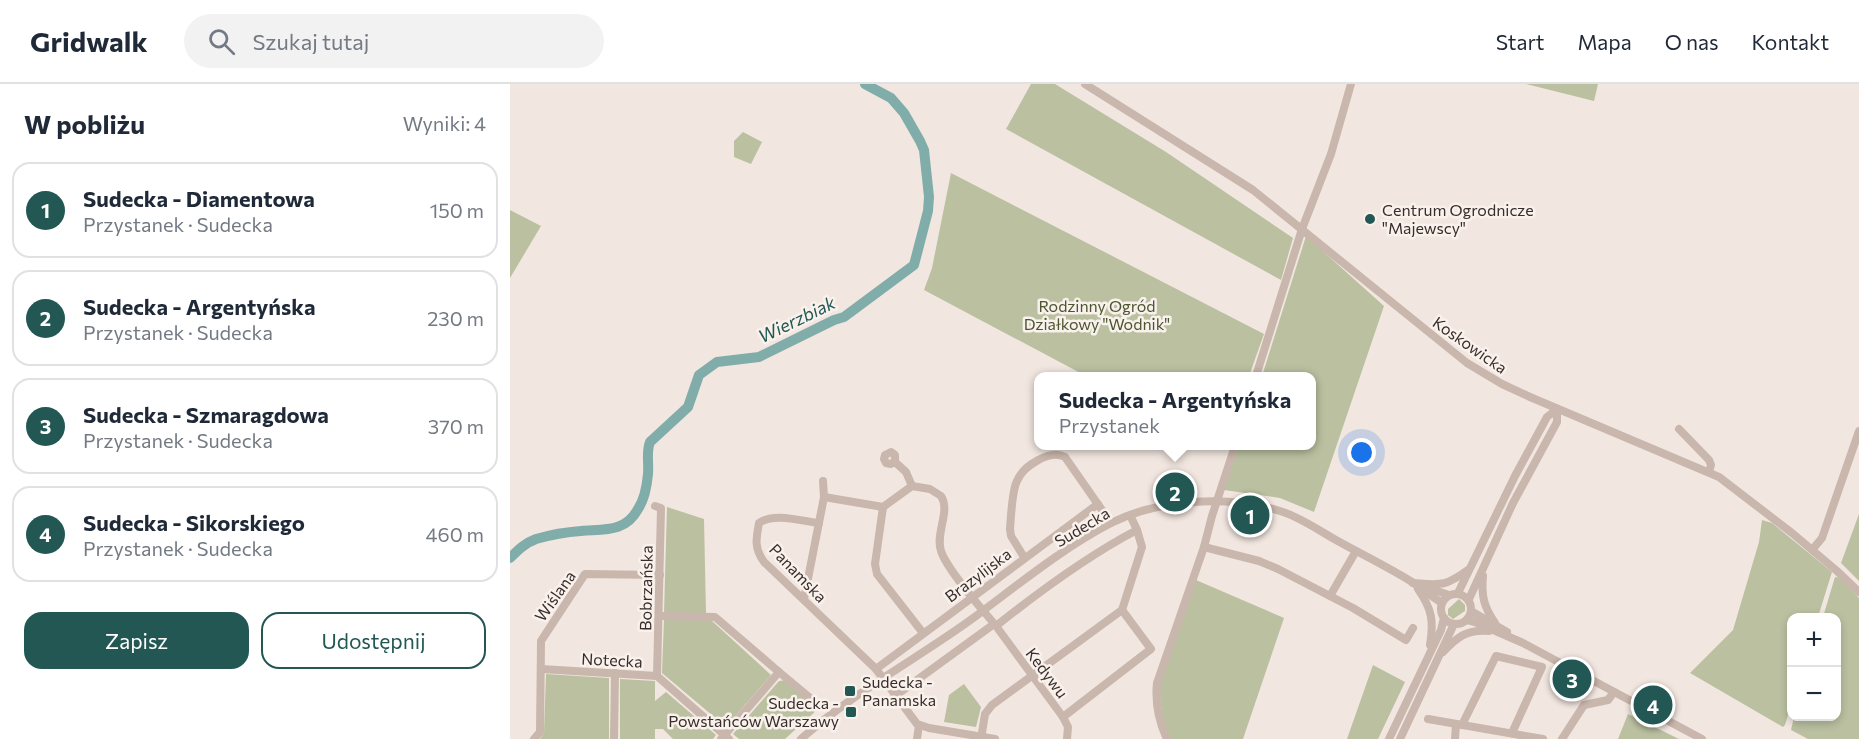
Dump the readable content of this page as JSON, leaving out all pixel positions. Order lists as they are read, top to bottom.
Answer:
{
  "streets": {
    "street": [
      "Koskowicka",
      "Sudecka",
      "Panamska",
      "Brazylijska",
      "Bobrzańska",
      "Wiślana",
      "Notecka",
      "Kedywu"
    ]
  },
  "crossings": [
    ["Sudecka", "Panamska"],
    ["Sudecka", "Kedywu"],
    ["Panamska", "Brazylijska"],
    ["Brazylijska", "Kedywu"],
    ["Bobrzańska", "Wiślana"],
    ["Bobrzańska", "Notecka"],
    ["Wiślana", "Notecka"]
  ],
  "water": ["Wierzbiak"],
  "parks": ["Rodzinny Ogród Działkowy \"Wodnik\""],
  "places": {
    "other": ["Centrum Ogrodnicze \"Majewscy\""],
    "transit": ["Sudecka - Panamska", "Sudecka - Powstańców Warszawy"]
  },
  "page": {
    "header": "Gridwalk",
    "search": "Szukaj tutaj",
    "nav": [
      "Start",
      "Mapa",
      "O nas",
      "Kontakt"
    ],
    "heading": ["W pobliżu", "Wyniki: 4"],
    "list": [
      {
        "mark": "1",
        "name": "Sudecka - Diamentowa",
        "note": "Przystanek · Sudecka",
        "value": "150 m"
      },
      {
        "mark": "2",
        "name": "Sudecka - Argentyńska",
        "note": "Przystanek · Sudecka",
        "value": "230 m"
      },
      {
        "mark": "3",
        "name": "Sudecka - Szmaragdowa",
        "note": "Przystanek · Sudecka",
        "value": "370 m"
      },
      {
        "mark": "4",
        "name": "Sudecka - Sikorskiego",
        "note": "Przystanek · Sudecka",
        "value": "460 m"
      }
    ],
    "popup": ["Sudecka - Argentyńska", "Przystanek"],
    "pins": [
      "2",
      "1",
      "3",
      "4"
    ],
    "buttons": ["Zapisz", "Udostępnij"],
    "map_buttons": ["+", "−"]
  }
}
